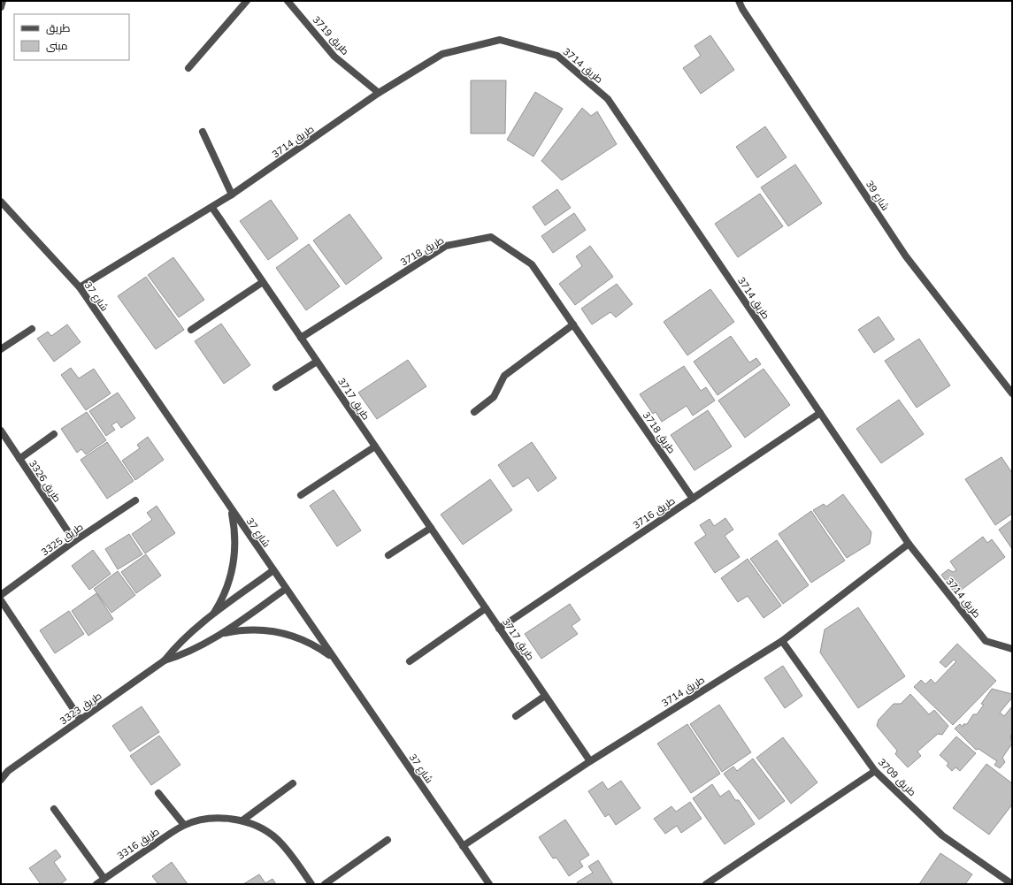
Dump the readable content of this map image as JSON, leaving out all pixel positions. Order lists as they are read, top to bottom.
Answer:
{
  "streets": {
    "street": [
      "طريق 3719",
      "طريق 3714",
      "شارع 39",
      "طريق 3718",
      "شارع 37",
      "طريق 3717",
      "طريق 3326",
      "طريق 3716",
      "طريق 3325",
      "طريق 3323",
      "طريق 3709",
      "طريق 3316"
    ]
  },
  "crossings": [
    ["طريق 3719", "طريق 3714"],
    ["طريق 3714", "شارع 37"],
    ["طريق 3714", "طريق 3717"],
    ["طريق 3714", "طريق 3716"],
    ["طريق 3714", "طريق 3709"],
    ["طريق 3718", "طريق 3717"],
    ["طريق 3718", "طريق 3716"],
    ["شارع 37", "طريق 3323"],
    ["طريق 3717", "طريق 3716"],
    ["طريق 3326", "طريق 3325"]
  ],
  "legend": ["طريق", "مبنى"]
}
